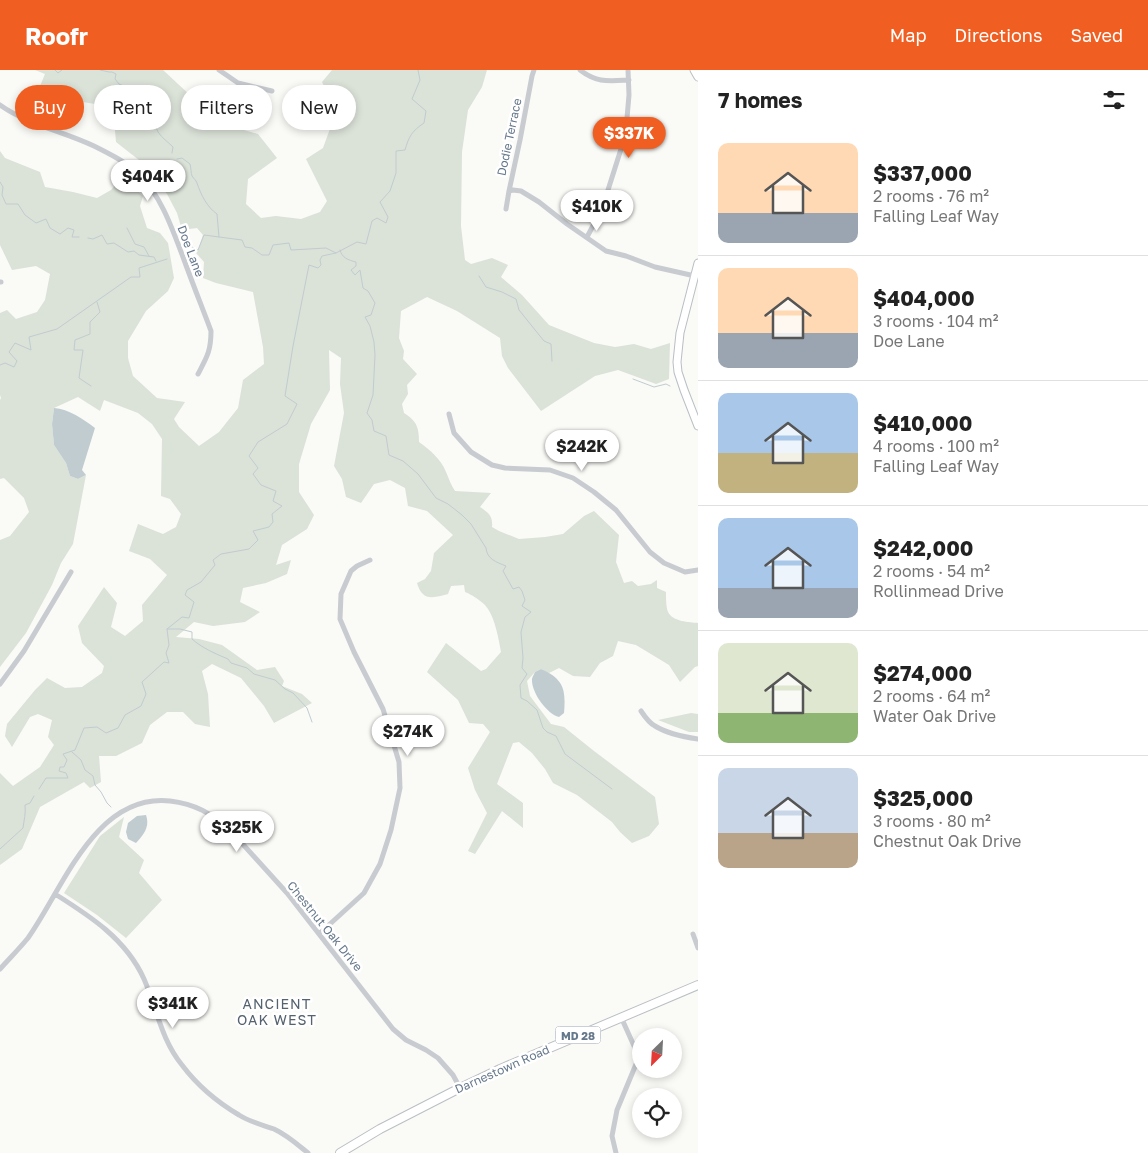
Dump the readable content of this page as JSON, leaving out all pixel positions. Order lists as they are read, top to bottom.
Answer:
{
  "streets": {
    "main road": ["MD 28", "Darnestown Road"],
    "street": ["Dodie Terrace", "Doe Lane", "Chestnut Oak Drive"]
  },
  "crossings": [
    ["Chestnut Oak Drive", "Darnestown Road"]
  ],
  "districts": ["ANCIENT OAK WEST"],
  "north": "bottom left",
  "page": {
    "header": "Roofr",
    "nav": ["Map", "Directions", "Saved"],
    "heading": "7 homes",
    "chip": [
      "Buy",
      "Rent",
      "Filters",
      "New"
    ],
    "price": [
      "$337K",
      "$404K",
      "$410K",
      "$242K",
      "$274K",
      "$325K",
      "$341K"
    ],
    "list": [
      {
        "name": "$337,000",
        "note": "2 rooms · 76 m² · Falling Leaf Way"
      },
      {
        "name": "$404,000",
        "note": "3 rooms · 104 m² · Doe Lane"
      },
      {
        "name": "$410,000",
        "note": "4 rooms · 100 m² · Falling Leaf Way"
      },
      {
        "name": "$242,000",
        "note": "2 rooms · 54 m² · Rollinmead Drive"
      },
      {
        "name": "$274,000",
        "note": "2 rooms · 64 m² · Water Oak Drive"
      },
      {
        "name": "$325,000",
        "note": "3 rooms · 80 m² · Chestnut Oak Drive"
      }
    ]
  }
}
